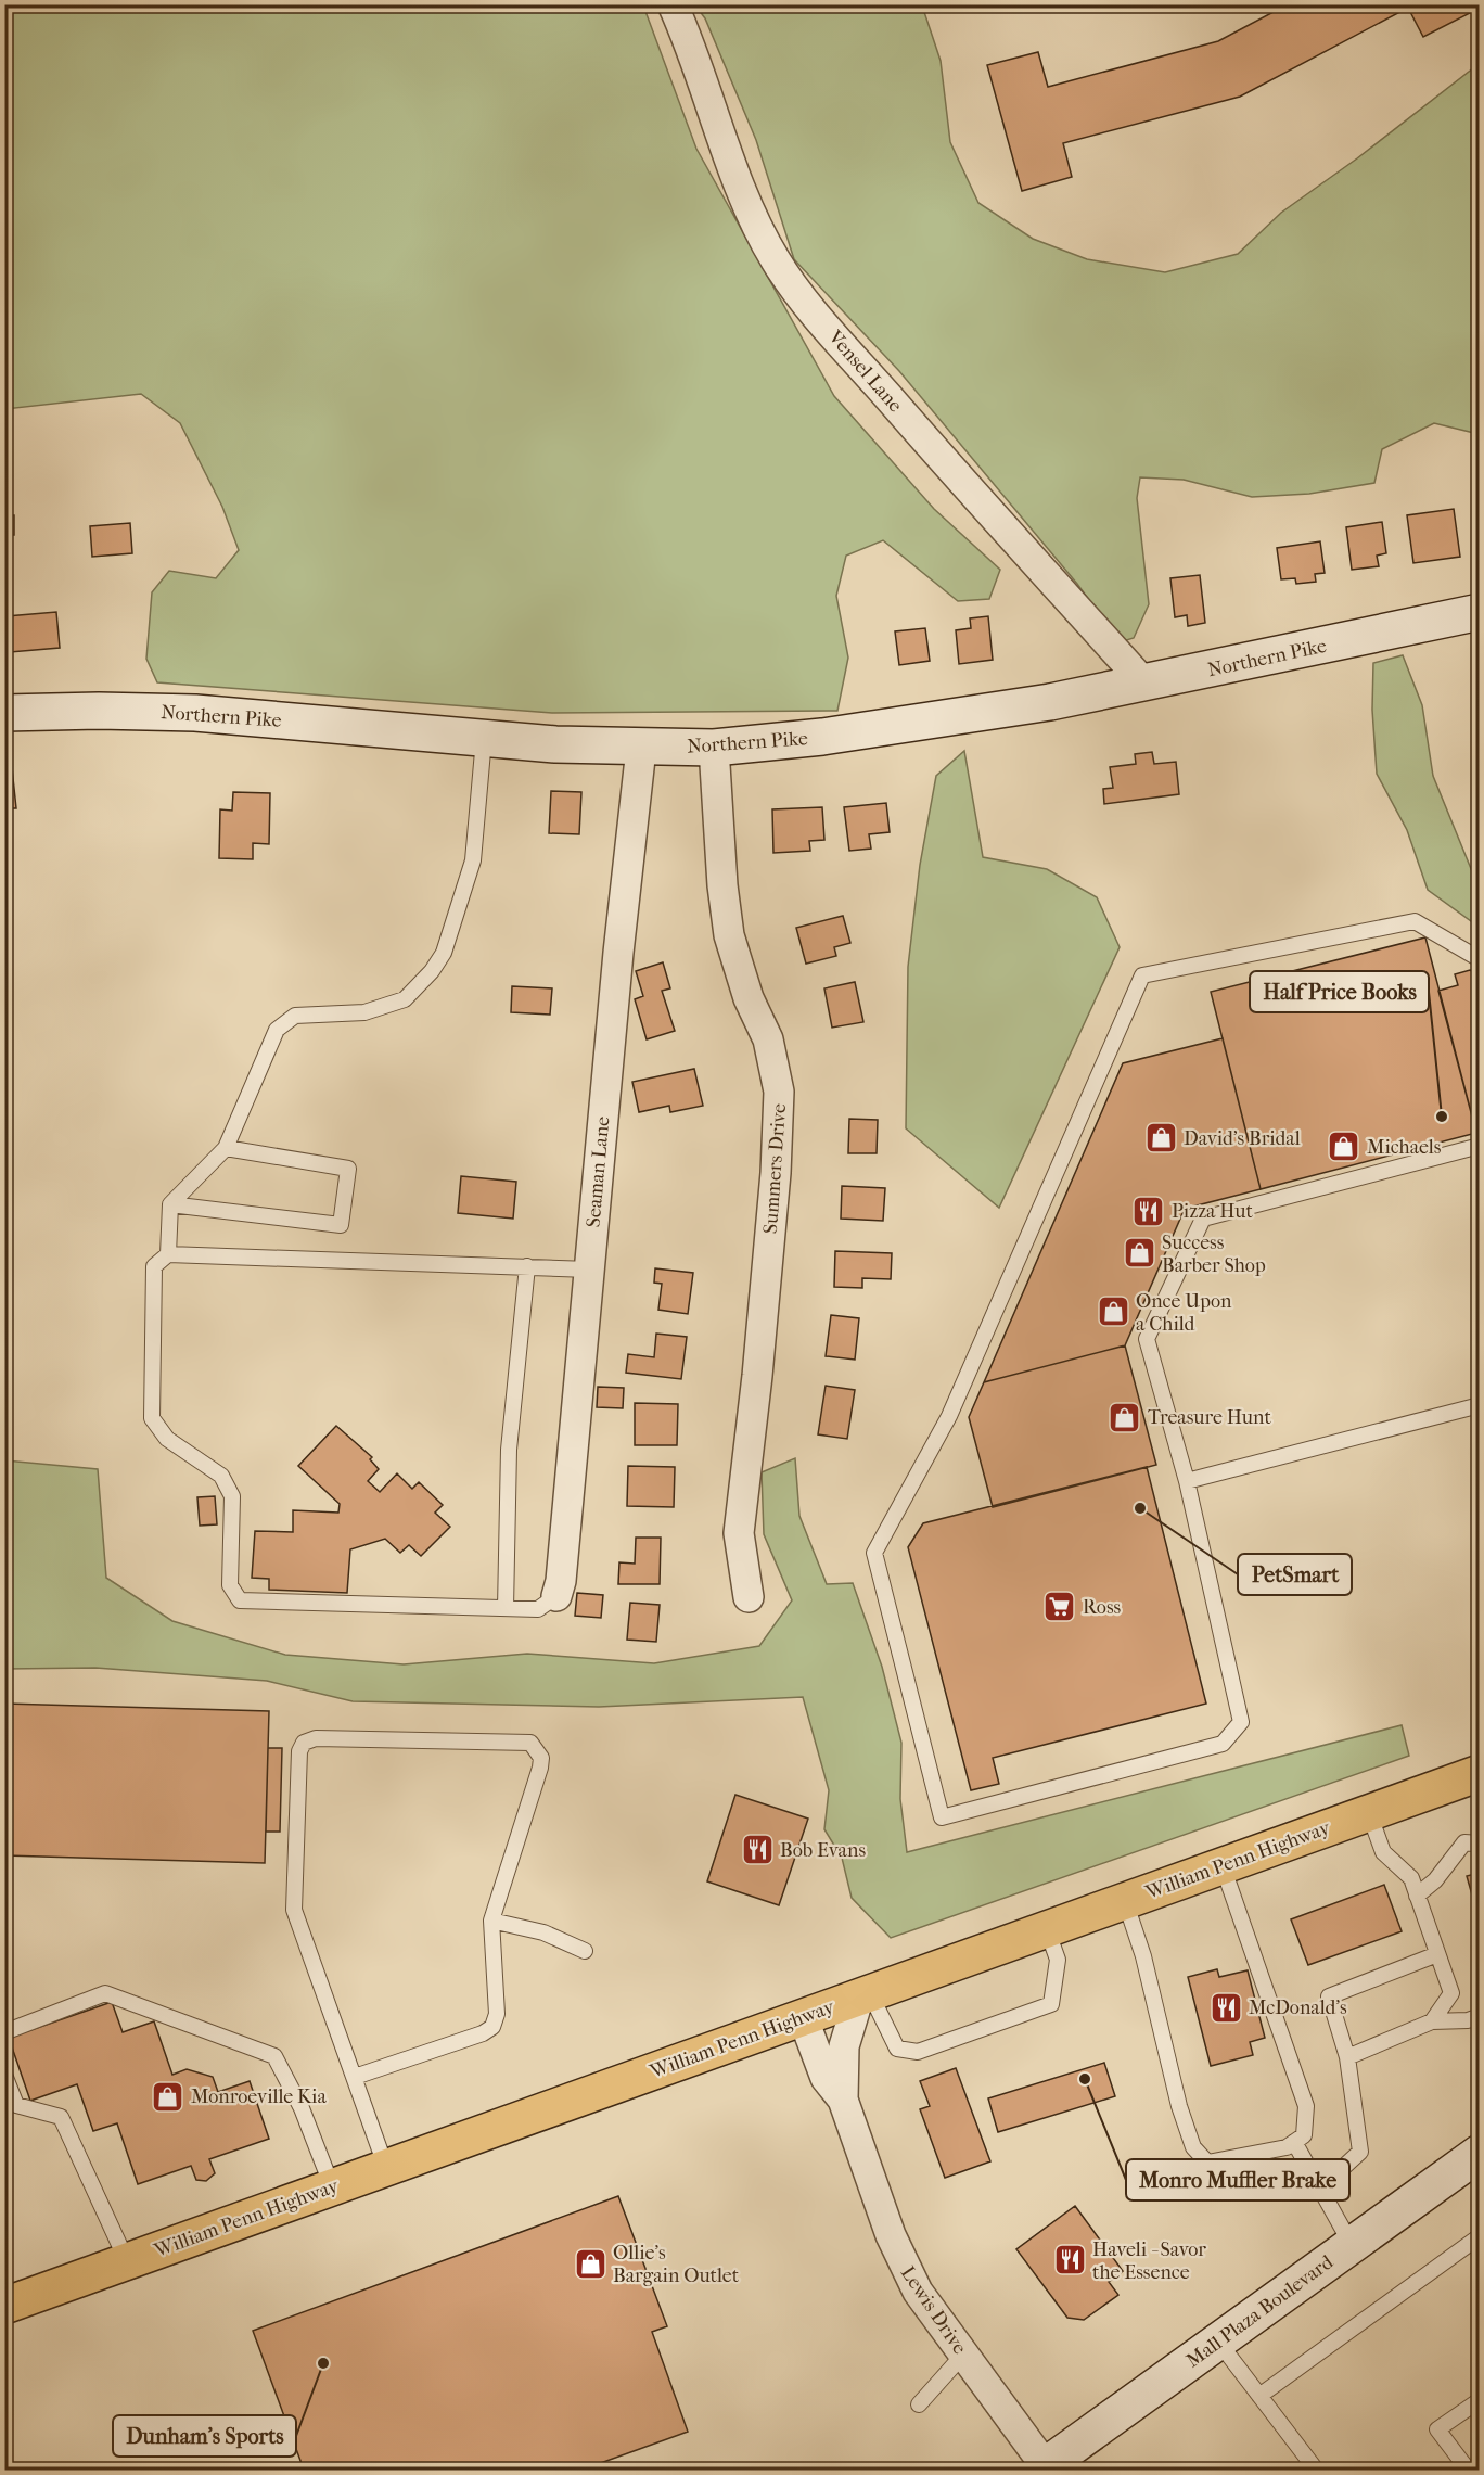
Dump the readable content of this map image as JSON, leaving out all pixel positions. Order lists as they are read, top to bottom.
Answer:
{
  "streets": {
    "highway": ["William Penn Highway"],
    "street": [
      "Vensel Lane",
      "Northern Pike",
      "Summers Drive",
      "Seaman Lane",
      "Lewis Drive",
      "Mall Plaza Boulevard"
    ]
  },
  "crossings": [
    ["Vensel Lane", "Northern Pike"],
    ["Northern Pike", "Summers Drive"],
    ["Northern Pike", "Seaman Lane"],
    ["William Penn Highway", "Lewis Drive"],
    ["Lewis Drive", "Mall Plaza Boulevard"]
  ],
  "places": {
    "other": [
      "Half Price Books",
      "PetSmart",
      "Monro Muffler Brake",
      "Dunham's Sports"
    ],
    "shop": [
      "David's Bridal",
      "Michaels",
      "Success Barber Shop",
      "Once Upon a Child",
      "Treasure Hunt",
      "Monroeville Kia",
      "Ollie's Bargain Outlet"
    ],
    "restaurant": [
      "Pizza Hut",
      "Bob Evans",
      "McDonald's",
      "Haveli - Savor the Essence"
    ],
    "supermarket": ["Ross"]
  }
}
